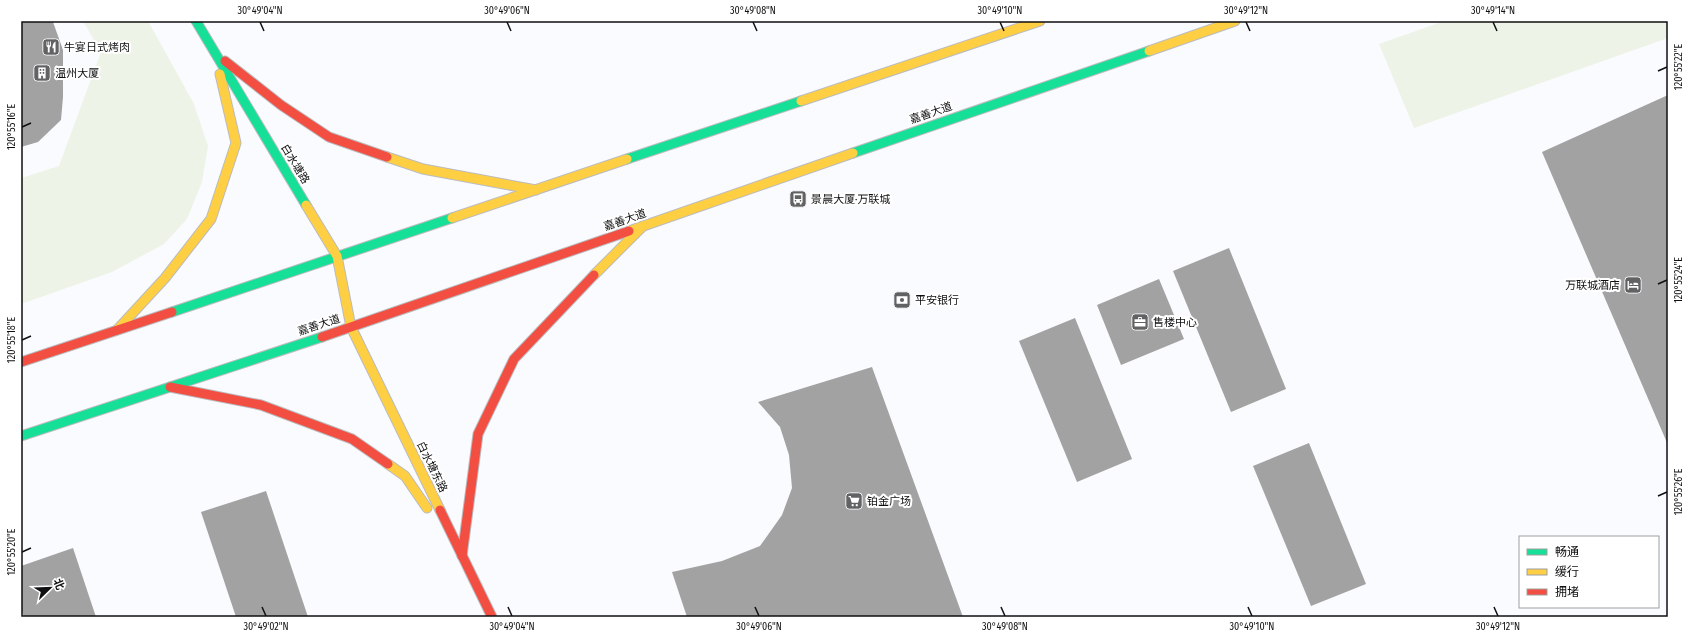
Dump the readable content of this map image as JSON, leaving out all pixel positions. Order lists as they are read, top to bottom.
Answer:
{
  "streets": {
    "main road": ["嘉善大道", "白水塘路", "白水塘东路"]
  },
  "crossings": [
    ["嘉善大道", "白水塘路"],
    ["嘉善大道", "白水塘东路"],
    ["白水塘路", "白水塘东路"]
  ],
  "places": {
    "restaurant": ["牛宴日式烤肉"],
    "building": ["温州大厦"],
    "bus stop": ["景晨大厦·万联城"],
    "hotel": ["万联城酒店"],
    "bank": ["平安银行"],
    "office": ["售楼中心"],
    "supermarket": ["铂金广场"]
  },
  "legend": ["畅通", "缓行", "拥堵"],
  "north": "top right",
  "coordinates": [
    "30°49'04\"N",
    "30°49'06\"N",
    "30°49'08\"N",
    "30°49'10\"N",
    "30°49'12\"N",
    "30°49'14\"N",
    "120°55'22\"E",
    "120°55'16\"E",
    "120°55'24\"E",
    "120°55'18\"E",
    "120°55'26\"E",
    "120°55'20\"E",
    "30°49'02\"N"
  ]
}
